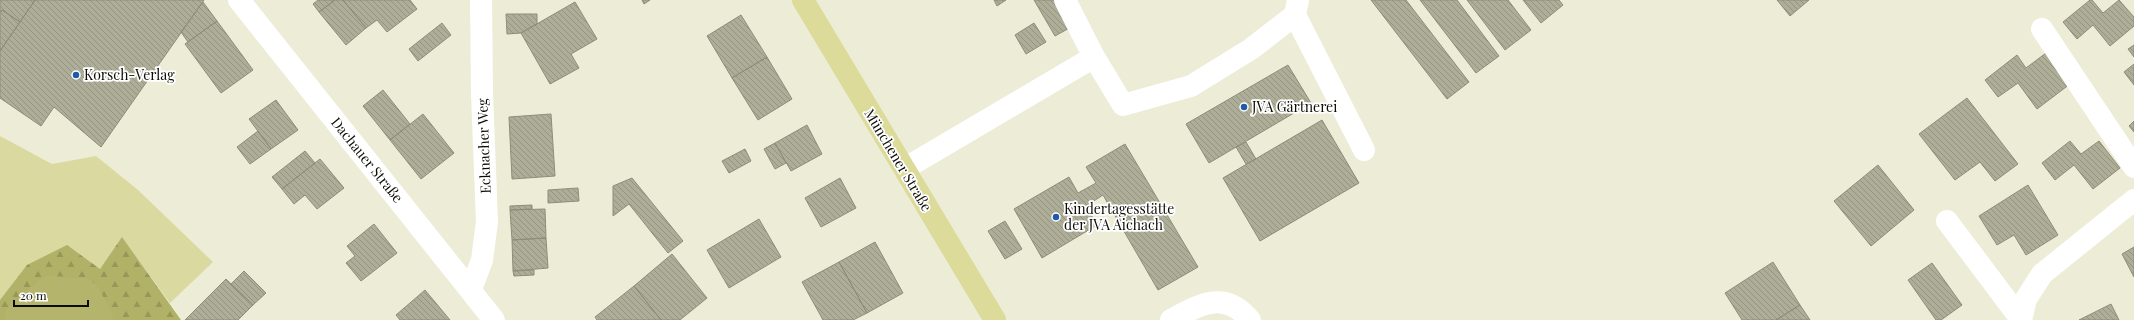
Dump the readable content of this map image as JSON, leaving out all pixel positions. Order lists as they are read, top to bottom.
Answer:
{
  "streets": {
    "main road": ["Münchener Straße"],
    "street": ["Ecknacher Weg", "Dachauer Straße"]
  },
  "crossings": [
    ["Ecknacher Weg", "Dachauer Straße"]
  ],
  "places": ["Korsch-Verlag", "JVA Gärtnerei", "Kindertagesstätte der JVA Aichach"],
  "scale_bar": "20 m"
}
